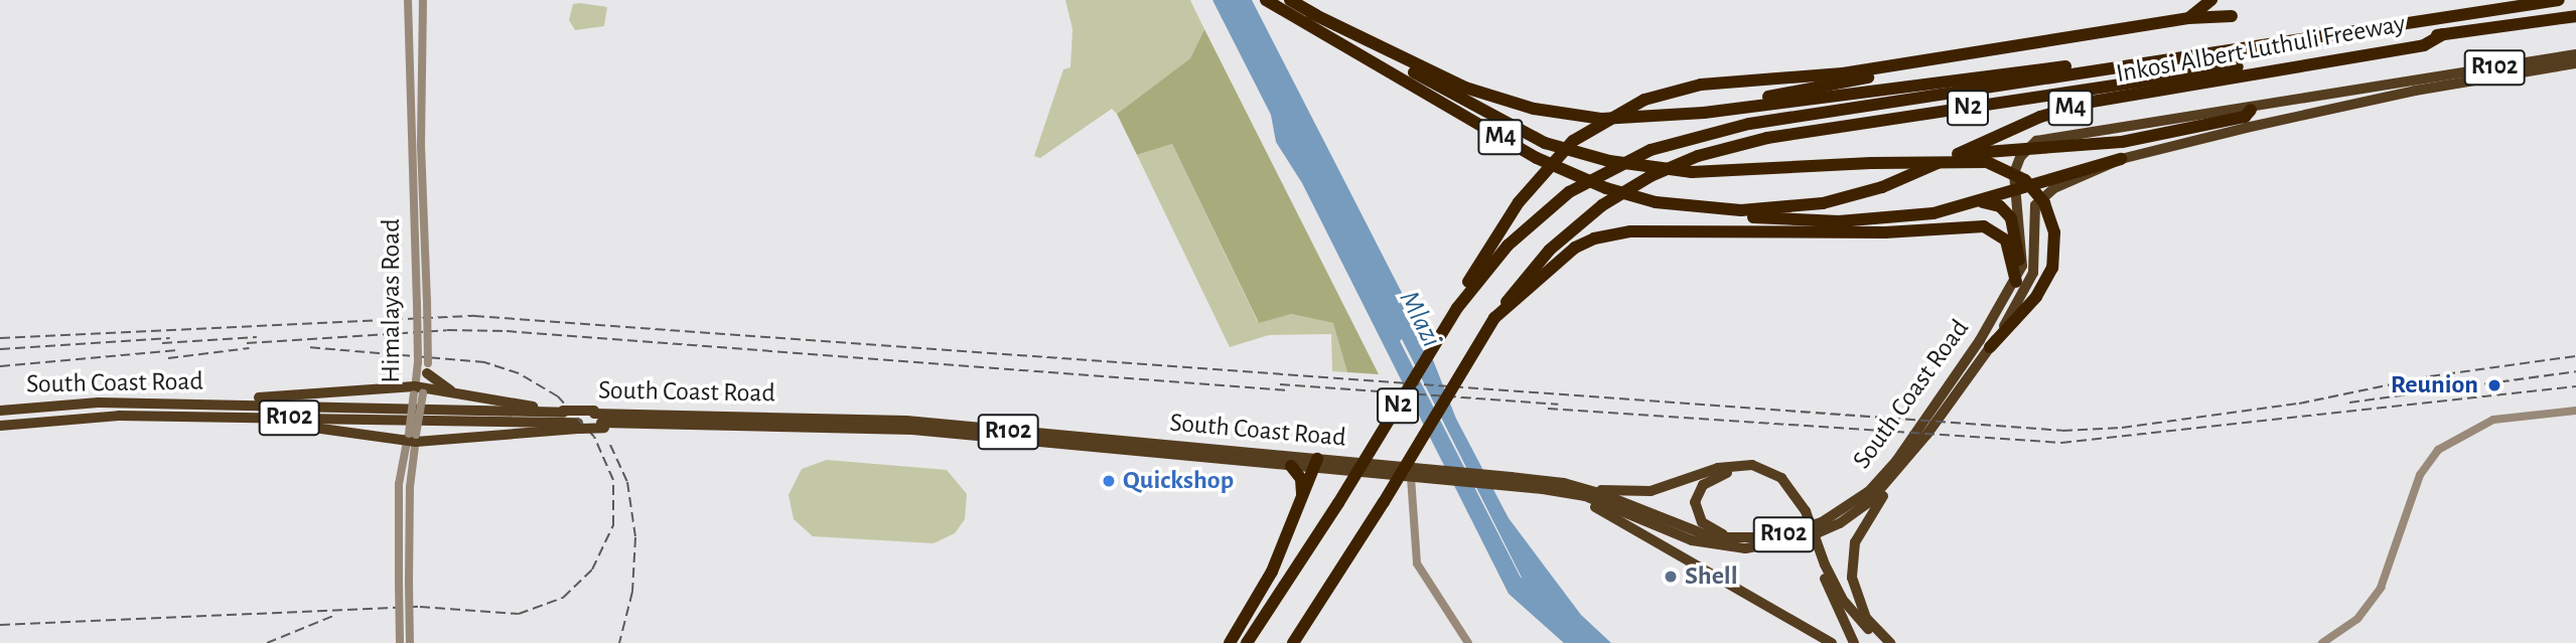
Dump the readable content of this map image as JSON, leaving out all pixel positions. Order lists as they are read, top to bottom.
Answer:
{
  "streets": {
    "highway": ["Inkosi Albert Luthuli Freeway", "N2", "M4"],
    "main road": ["R102", "South Coast Road"],
    "street": ["Himalayas Road"]
  },
  "crossings": [
    ["Inkosi Albert Luthuli Freeway", "N2"],
    ["R102", "South Coast Road"]
  ],
  "water": ["Mlazi"],
  "places": ["Reunion", "Quickshop", "Shell"]
}
